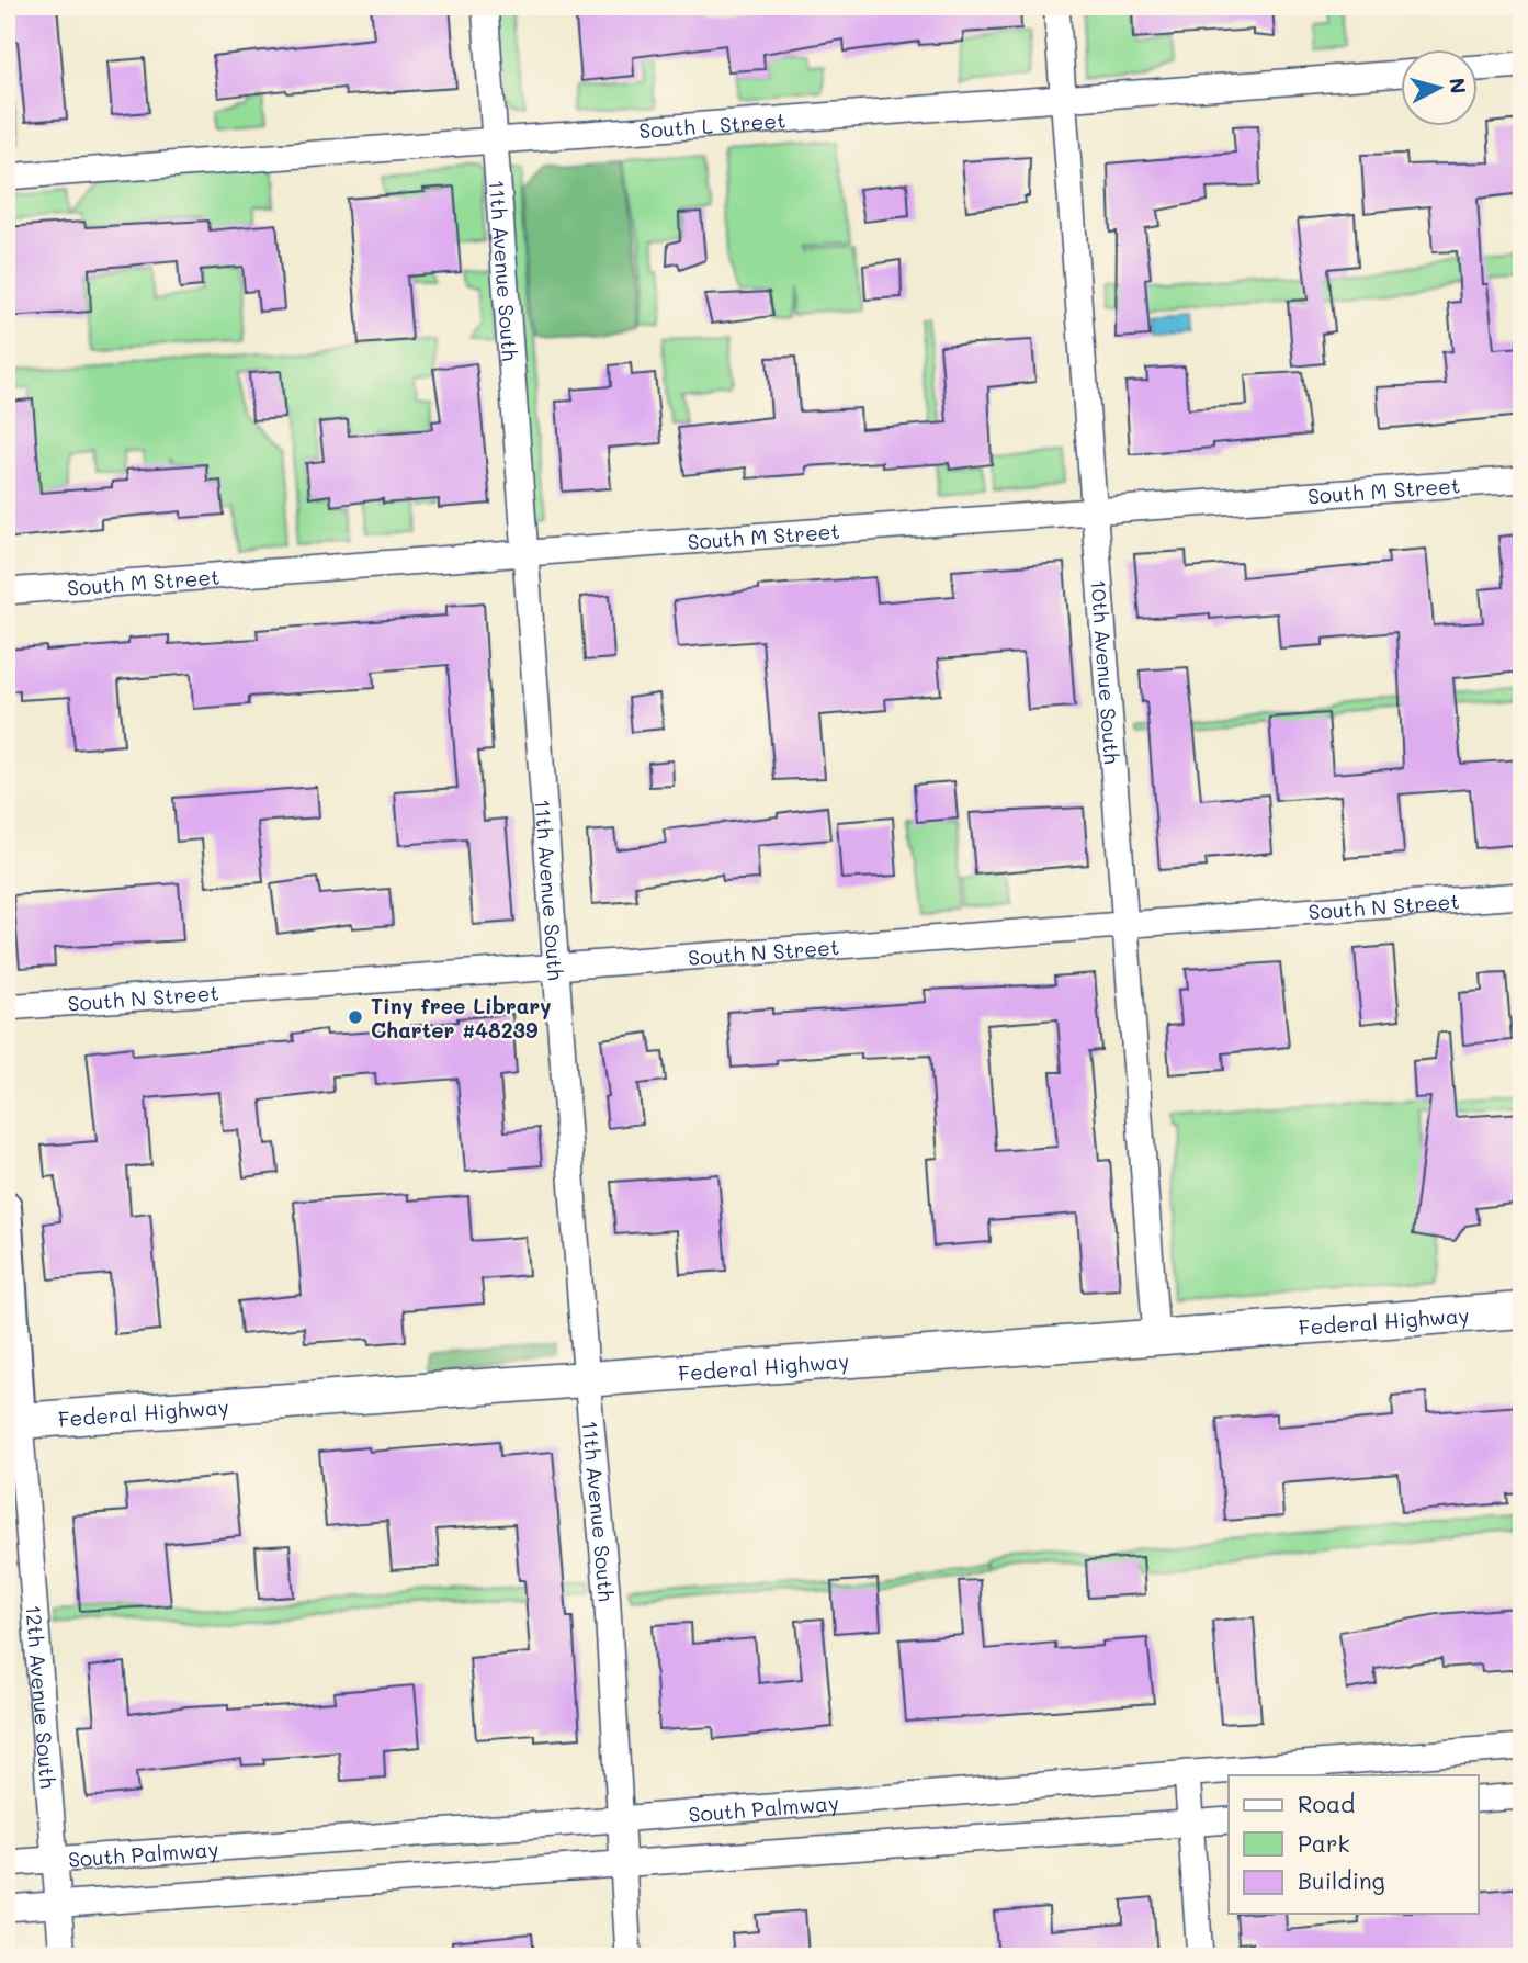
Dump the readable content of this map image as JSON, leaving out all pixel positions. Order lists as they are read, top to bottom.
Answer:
{
  "streets": {
    "main road": ["Federal Highway"],
    "street": [
      "South L Street",
      "11th Avenue South",
      "South M Street",
      "10th Avenue South",
      "South N Street",
      "12th Avenue South",
      "South Palmway"
    ]
  },
  "crossings": [
    ["South L Street", "11th Avenue South"],
    ["South L Street", "10th Avenue South"],
    ["11th Avenue South", "South M Street"],
    ["11th Avenue South", "South N Street"],
    ["11th Avenue South", "Federal Highway"],
    ["11th Avenue South", "South Palmway"],
    ["South M Street", "10th Avenue South"],
    ["10th Avenue South", "South N Street"],
    ["10th Avenue South", "Federal Highway"],
    ["Federal Highway", "12th Avenue South"],
    ["12th Avenue South", "South Palmway"]
  ],
  "places": ["Tiny free Library Charter #48239"],
  "legend": ["Road", "Park", "Building"],
  "north": "right"
}
